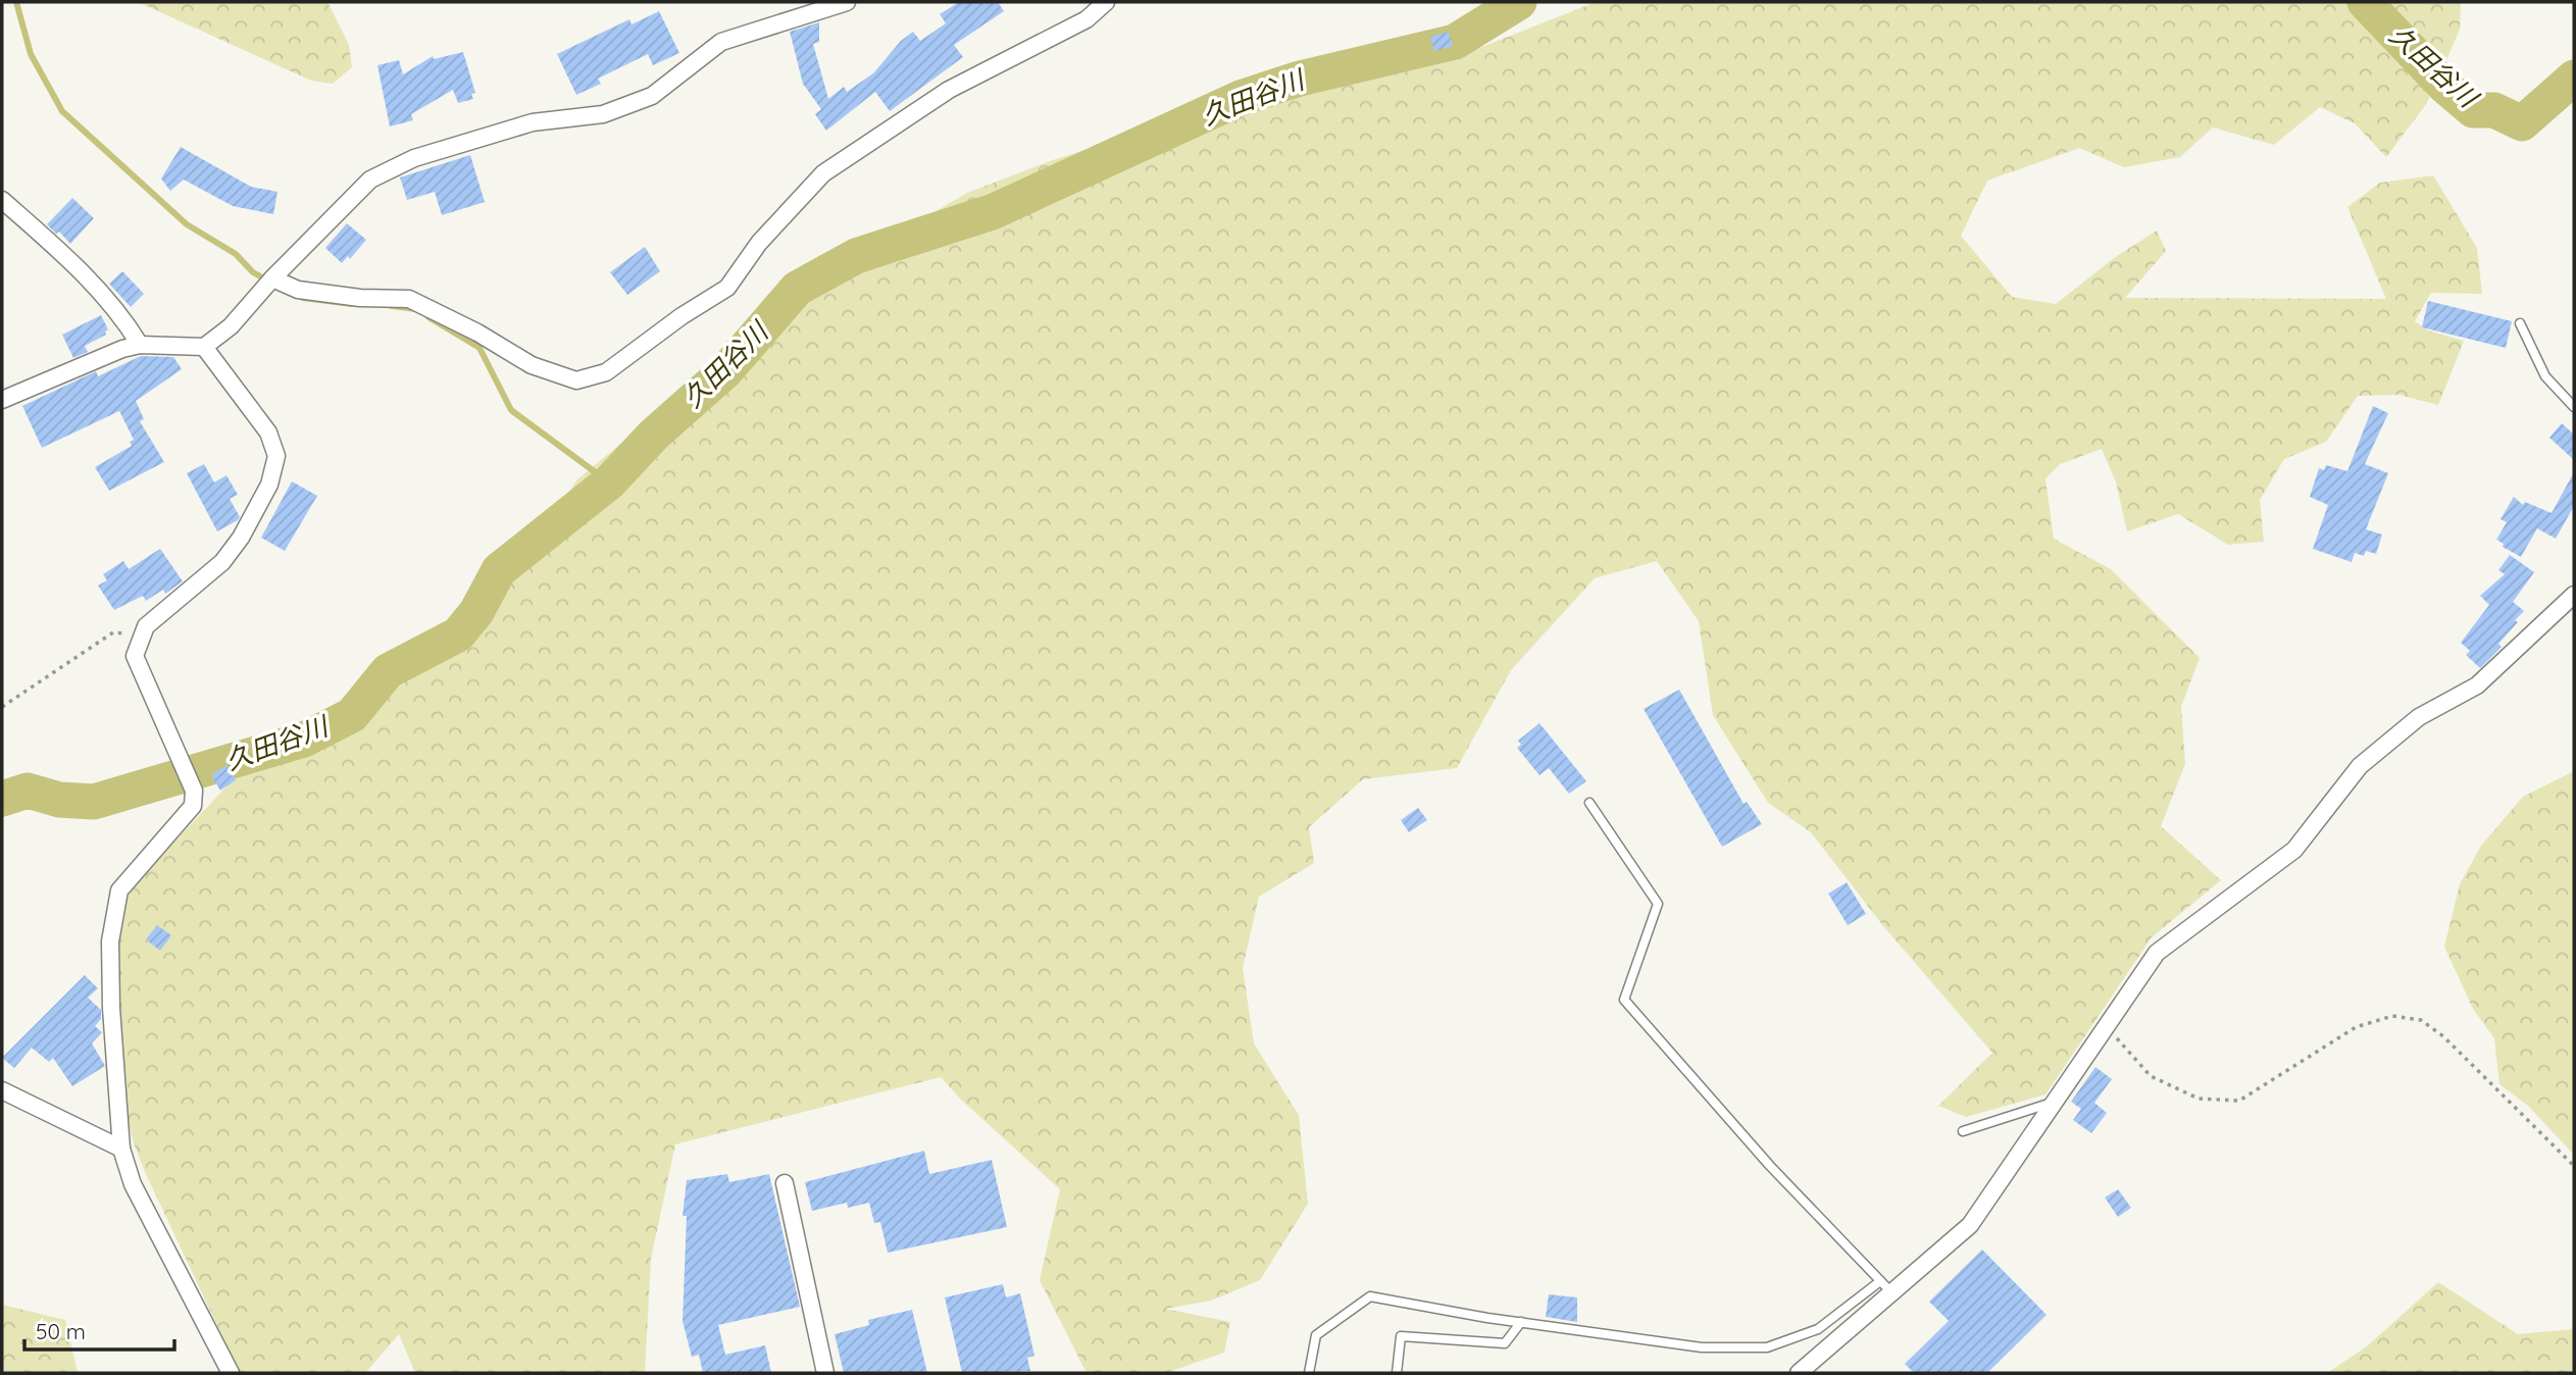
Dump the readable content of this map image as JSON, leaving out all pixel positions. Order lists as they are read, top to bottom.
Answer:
{
  "water": ["久田谷川"],
  "scale_bar": "50 m"
}
